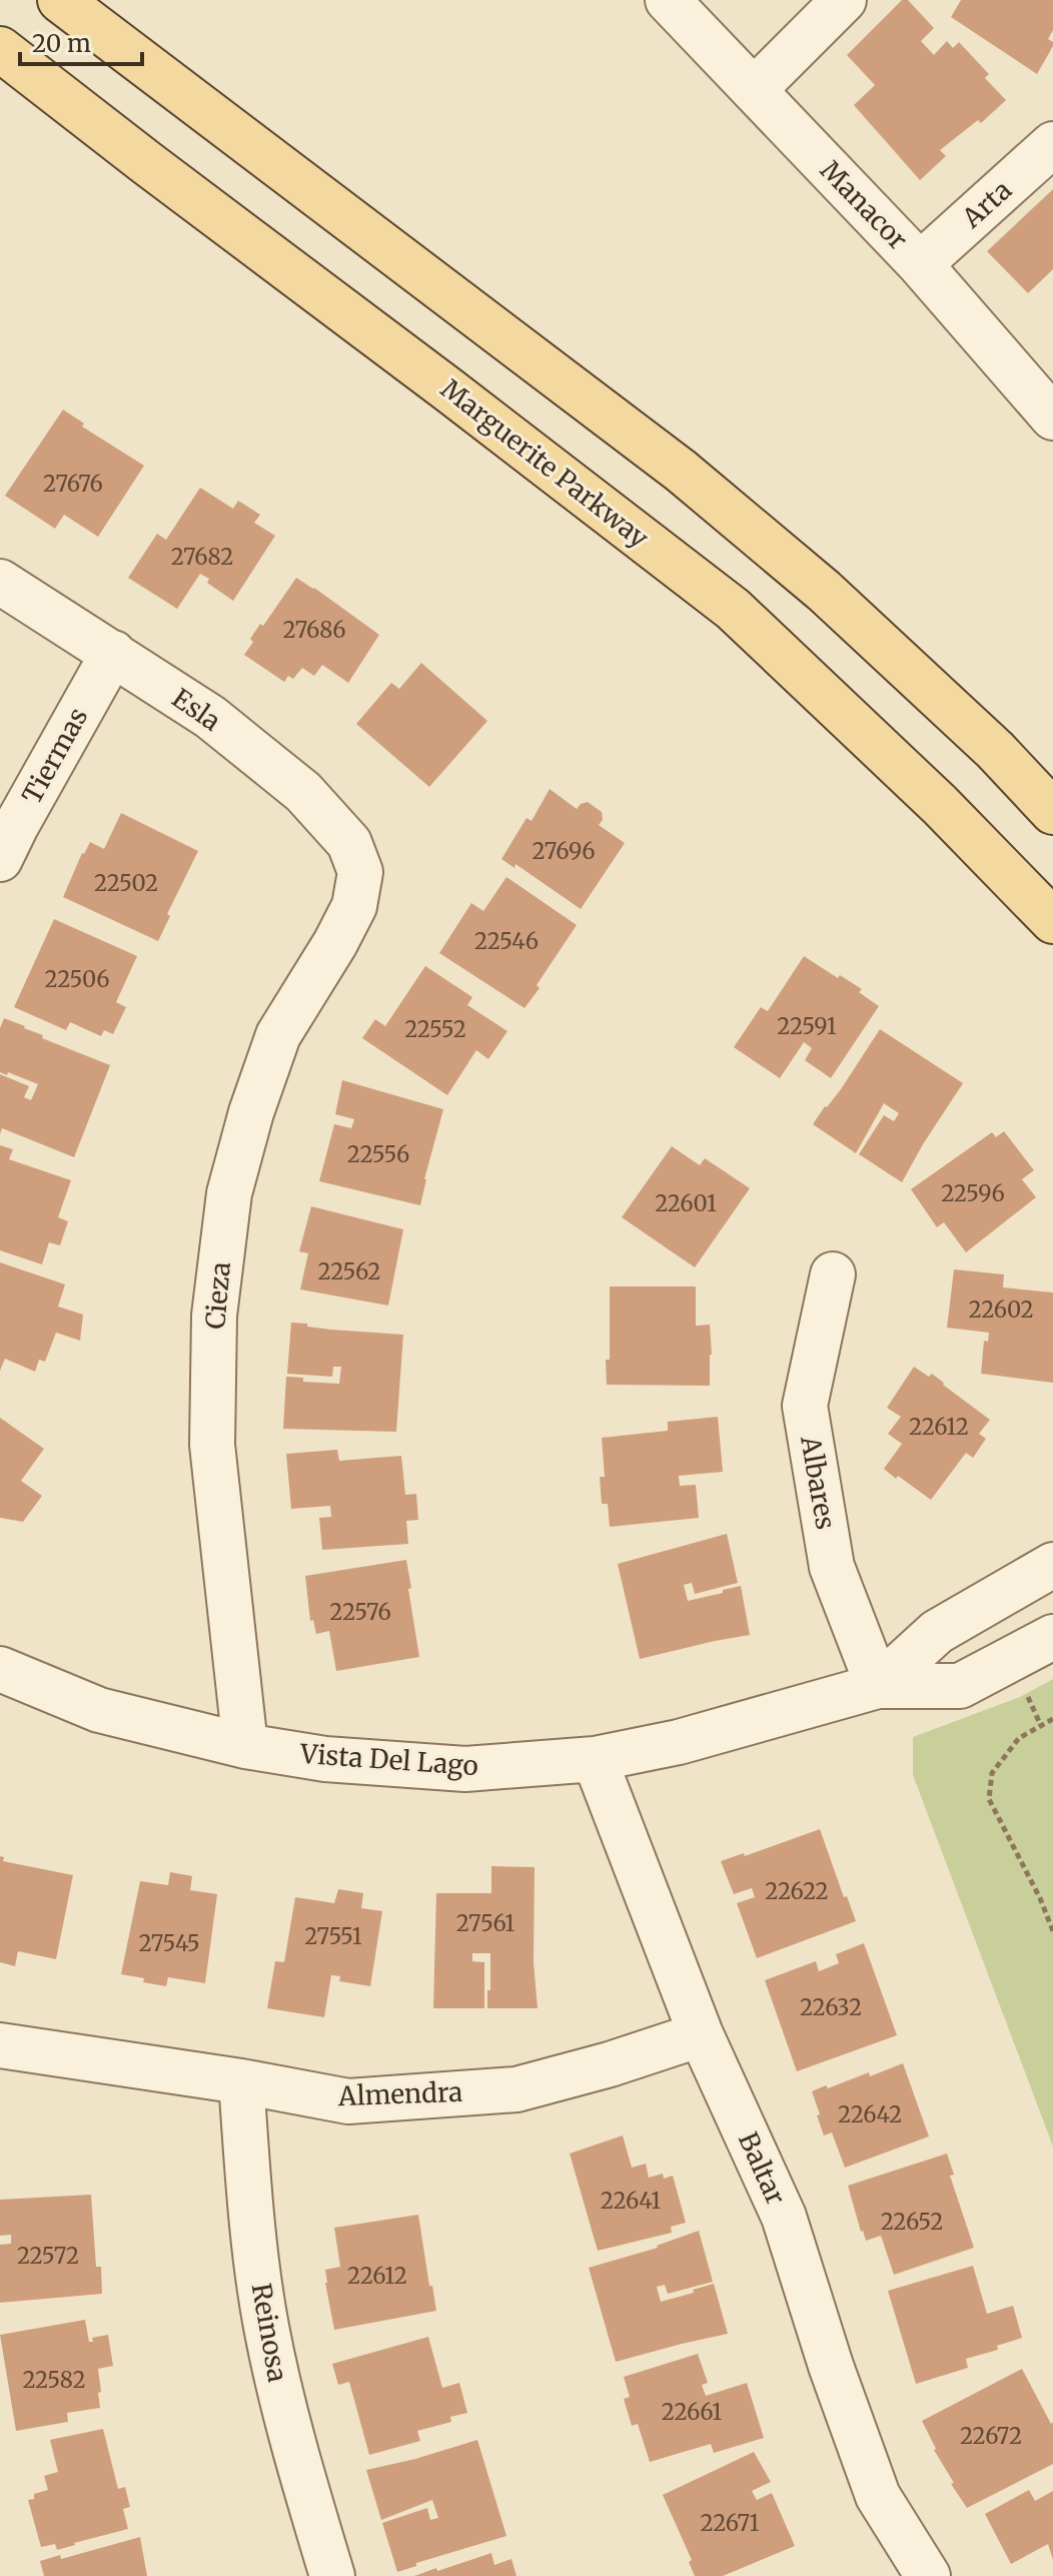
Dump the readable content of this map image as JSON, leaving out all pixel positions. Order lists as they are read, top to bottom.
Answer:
{
  "streets": {
    "main road": ["Marguerite Parkway"],
    "street": [
      "Arta",
      "Manacor",
      "Esla",
      "Tiermas",
      "Cieza",
      "Albares",
      "Vista Del Lago",
      "Almendra",
      "Baltar",
      "Reinosa"
    ]
  },
  "crossings": [
    ["Arta", "Manacor"],
    ["Esla", "Tiermas"],
    ["Esla", "Cieza"],
    ["Cieza", "Vista Del Lago"],
    ["Albares", "Vista Del Lago"],
    ["Vista Del Lago", "Baltar"],
    ["Almendra", "Baltar"],
    ["Almendra", "Reinosa"]
  ],
  "house_numbers": [
    "27676",
    "27682",
    "27686",
    "27696",
    "22502",
    "22546",
    "22506",
    "22591",
    "22552",
    "22556",
    "22596",
    "22601",
    "22562",
    "22602",
    "22612",
    "22576",
    "22622",
    "27561",
    "27551",
    "27545",
    "22632",
    "22642",
    "22641",
    "22652",
    "22572",
    "22612",
    "22582",
    "22661",
    "22672",
    "22671"
  ],
  "scale_bar": "20 m"
}
